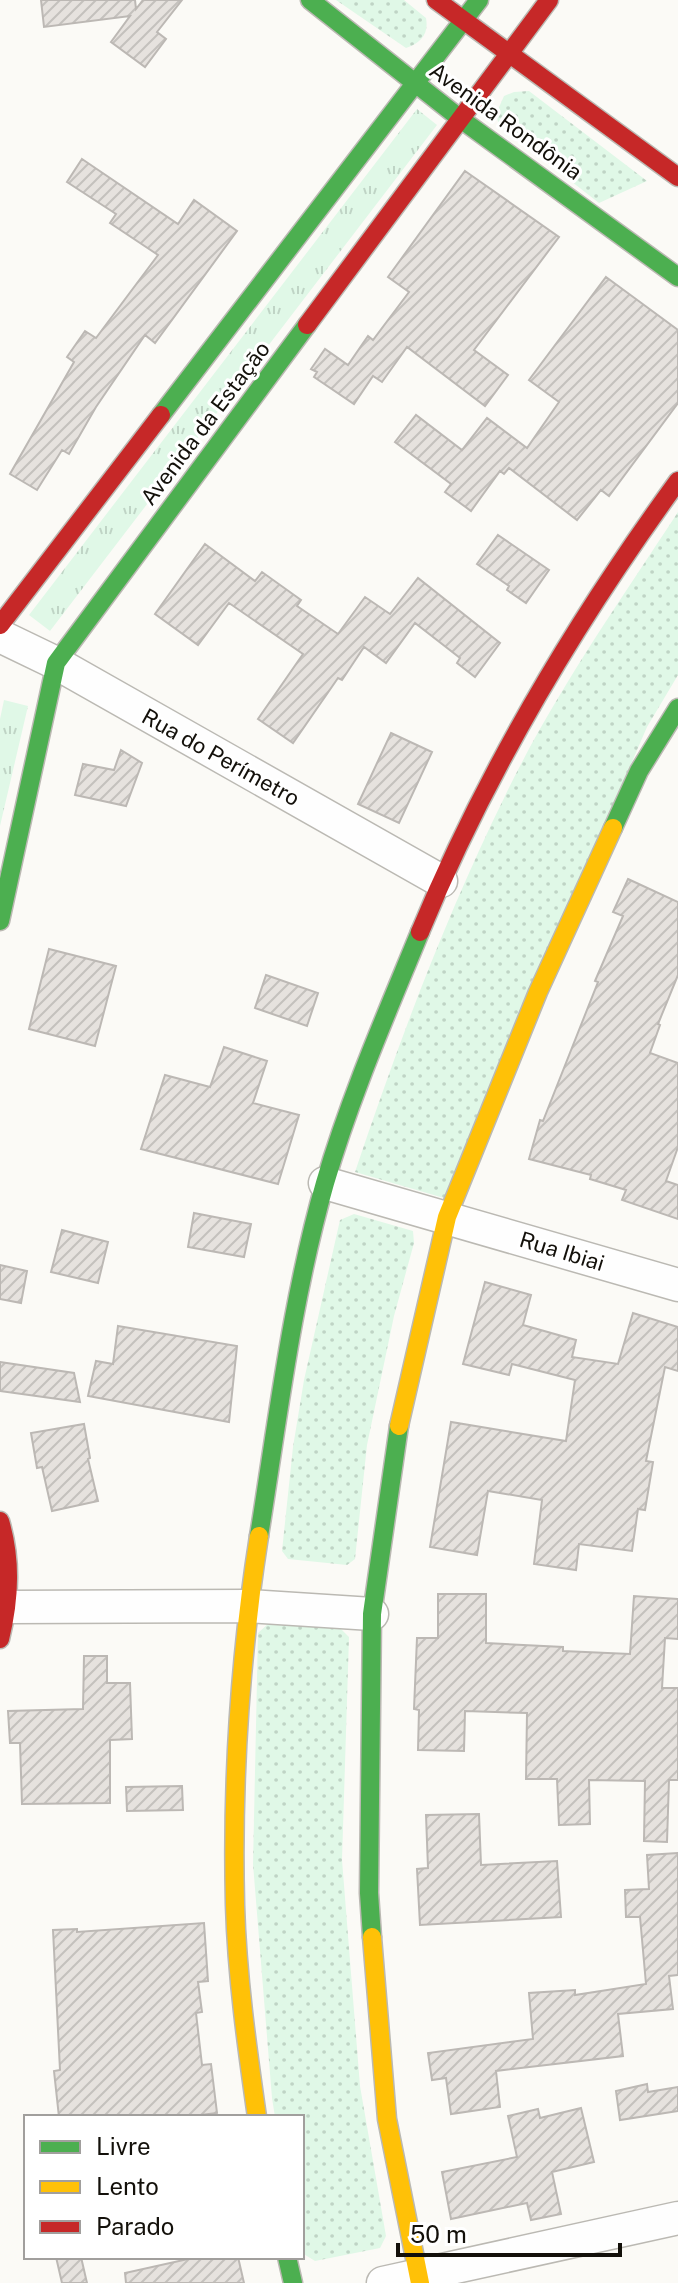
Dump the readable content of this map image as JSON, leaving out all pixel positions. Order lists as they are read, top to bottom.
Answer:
{
  "streets": {
    "street": [
      "Avenida Rondônia",
      "Avenida da Estação",
      "Rua do Perímetro",
      "Rua Ibiai"
    ]
  },
  "crossings": [
    ["Avenida Rondônia", "Avenida da Estação"],
    ["Avenida da Estação", "Rua do Perímetro"]
  ],
  "legend": ["Livre", "Lento", "Parado"],
  "scale_bar": "50 m"
}
